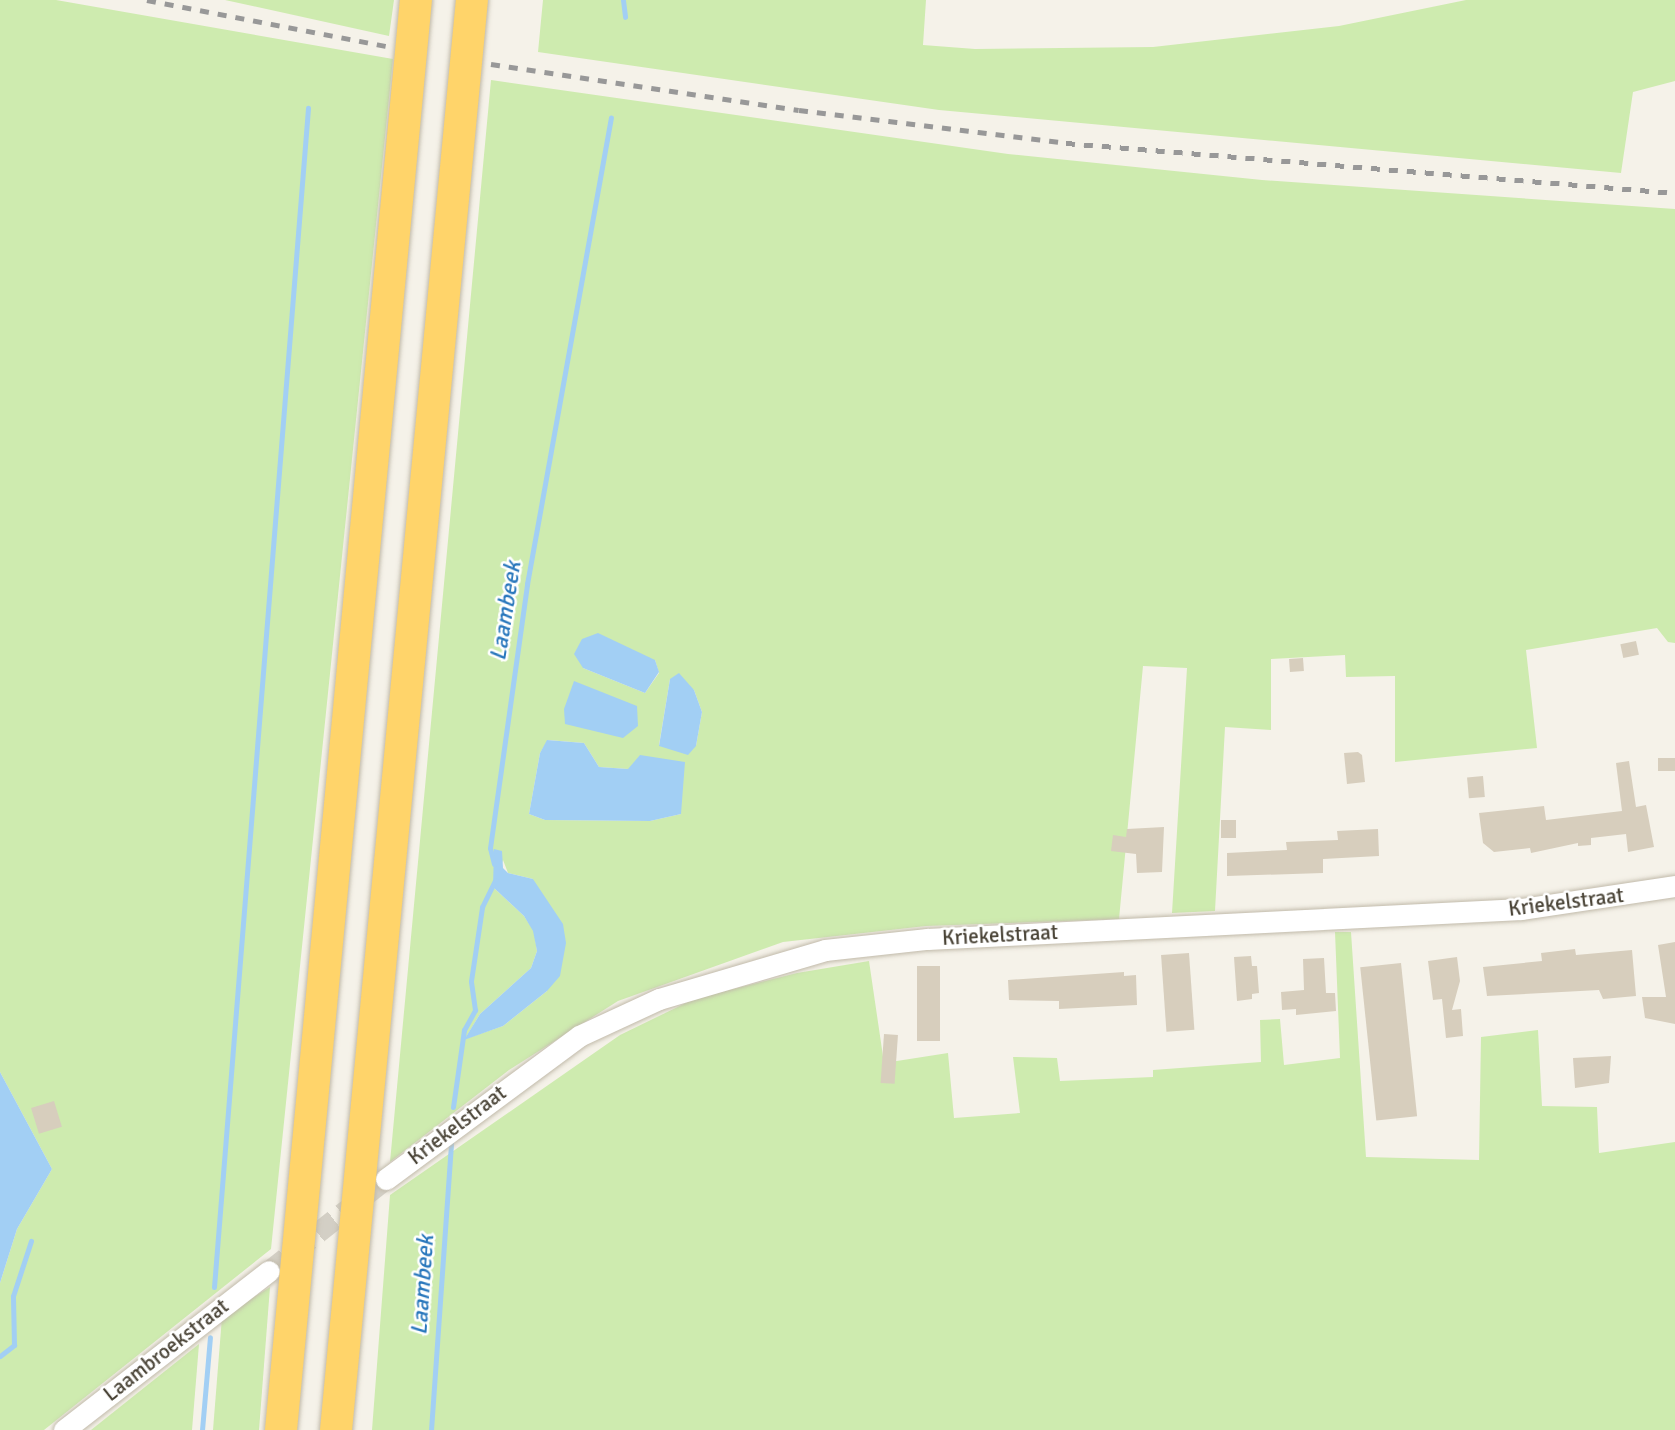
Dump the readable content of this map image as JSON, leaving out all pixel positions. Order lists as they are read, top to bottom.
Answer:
{
  "streets": {
    "street": ["Kriekelstraat", "Laambroekstraat"]
  },
  "water": ["Laambeek"]
}
